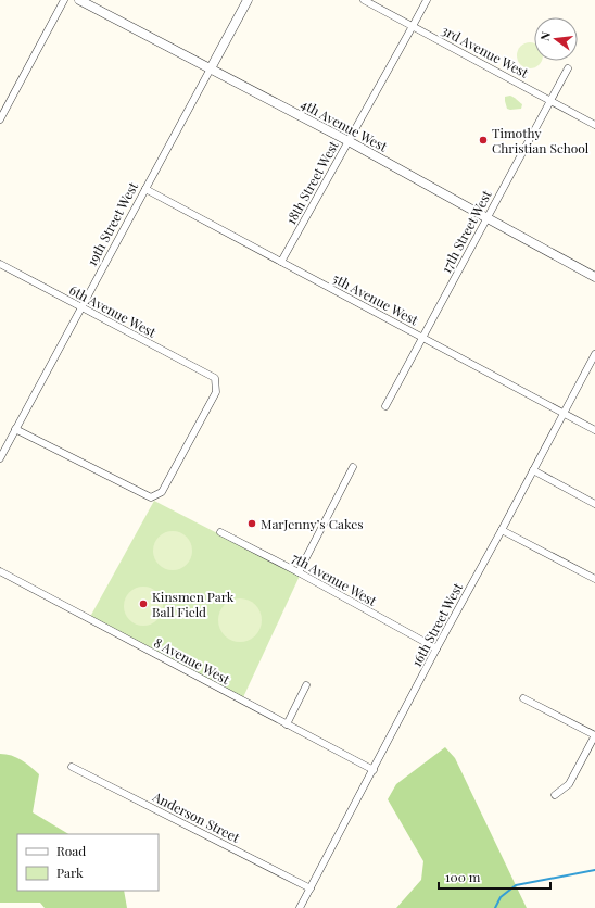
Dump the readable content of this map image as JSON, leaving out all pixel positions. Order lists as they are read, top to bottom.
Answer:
{
  "streets": {
    "street": [
      "3rd Avenue West",
      "4th Avenue West",
      "18th Street West",
      "19th Street West",
      "17th Street West",
      "5th Avenue West",
      "6th Avenue West",
      "7th Avenue West",
      "16th Street West",
      "8 Avenue West",
      "Anderson Street"
    ]
  },
  "crossings": [
    ["3rd Avenue West", "18th Street West"],
    ["3rd Avenue West", "17th Street West"],
    ["4th Avenue West", "18th Street West"],
    ["4th Avenue West", "19th Street West"],
    ["4th Avenue West", "17th Street West"],
    ["18th Street West", "5th Avenue West"],
    ["19th Street West", "5th Avenue West"],
    ["19th Street West", "6th Avenue West"],
    ["17th Street West", "5th Avenue West"],
    ["5th Avenue West", "16th Street West"],
    ["7th Avenue West", "16th Street West"],
    ["16th Street West", "8 Avenue West"],
    ["16th Street West", "Anderson Street"]
  ],
  "places": ["Timothy Christian School", "MarJenny’s Cakes", "Kinsmen Park Ball Field"],
  "legend": ["Road", "Park"],
  "scale_bar": "100 m",
  "north": "left"
}
